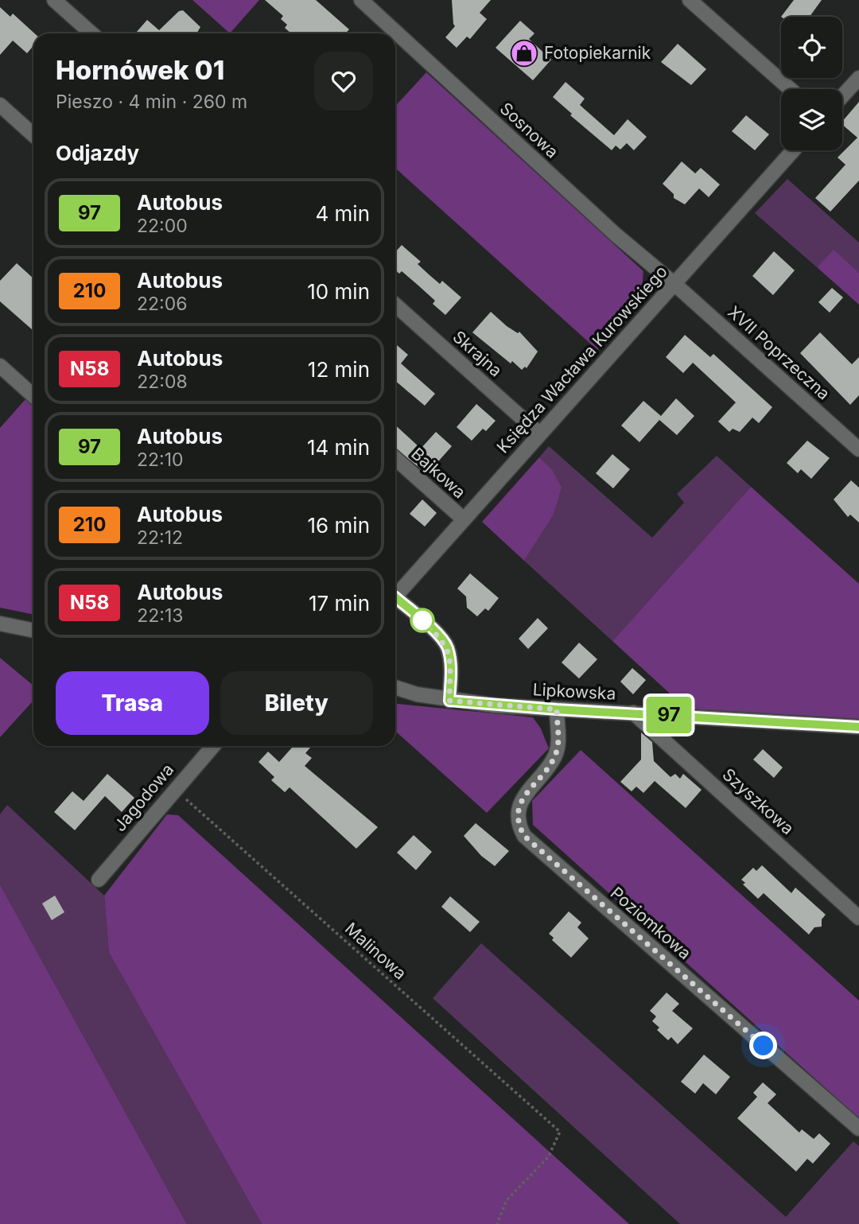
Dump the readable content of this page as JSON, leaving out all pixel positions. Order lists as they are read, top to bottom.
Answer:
{
  "streets": {
    "street": [
      "Sosnowa",
      "XVII Poprzeczna",
      "Skrajna",
      "Księdza Wacława Kurowskiego",
      "Bajkowa",
      "Lipkowska",
      "Jagodowa",
      "Szyszkowa",
      "Poziomkowa"
    ],
    "path": ["Malinowa"]
  },
  "crossings": [
    ["Sosnowa", "XVII Poprzeczna"],
    ["Sosnowa", "Księdza Wacława Kurowskiego"],
    ["XVII Poprzeczna", "Księdza Wacława Kurowskiego"],
    ["Skrajna", "Księdza Wacława Kurowskiego"],
    ["Księdza Wacława Kurowskiego", "Bajkowa"],
    ["Lipkowska", "Szyszkowa"],
    ["Lipkowska", "Poziomkowa"],
    ["Jagodowa", "Malinowa"]
  ],
  "places": {
    "shop": ["Fotopiekarnik"]
  },
  "lines": ["bus line 97"],
  "page": {
    "on_map": "97",
    "heading": [
      ["Hornówek 01", "Pieszo · 4 min · 260 m"],
      "Odjazdy"
    ],
    "list": [
      {
        "mark": "97",
        "name": "Autobus",
        "note": "22:00",
        "value": "4 min"
      },
      {
        "mark": "210",
        "name": "Autobus",
        "note": "22:06",
        "value": "10 min"
      },
      {
        "mark": "N58",
        "name": "Autobus",
        "note": "22:08",
        "value": "12 min"
      },
      {
        "mark": "97",
        "name": "Autobus",
        "note": "22:10",
        "value": "14 min"
      },
      {
        "mark": "210",
        "name": "Autobus",
        "note": "22:12",
        "value": "16 min"
      },
      {
        "mark": "N58",
        "name": "Autobus",
        "note": "22:13",
        "value": "17 min"
      }
    ],
    "buttons": ["Trasa", "Bilety"]
  }
}
